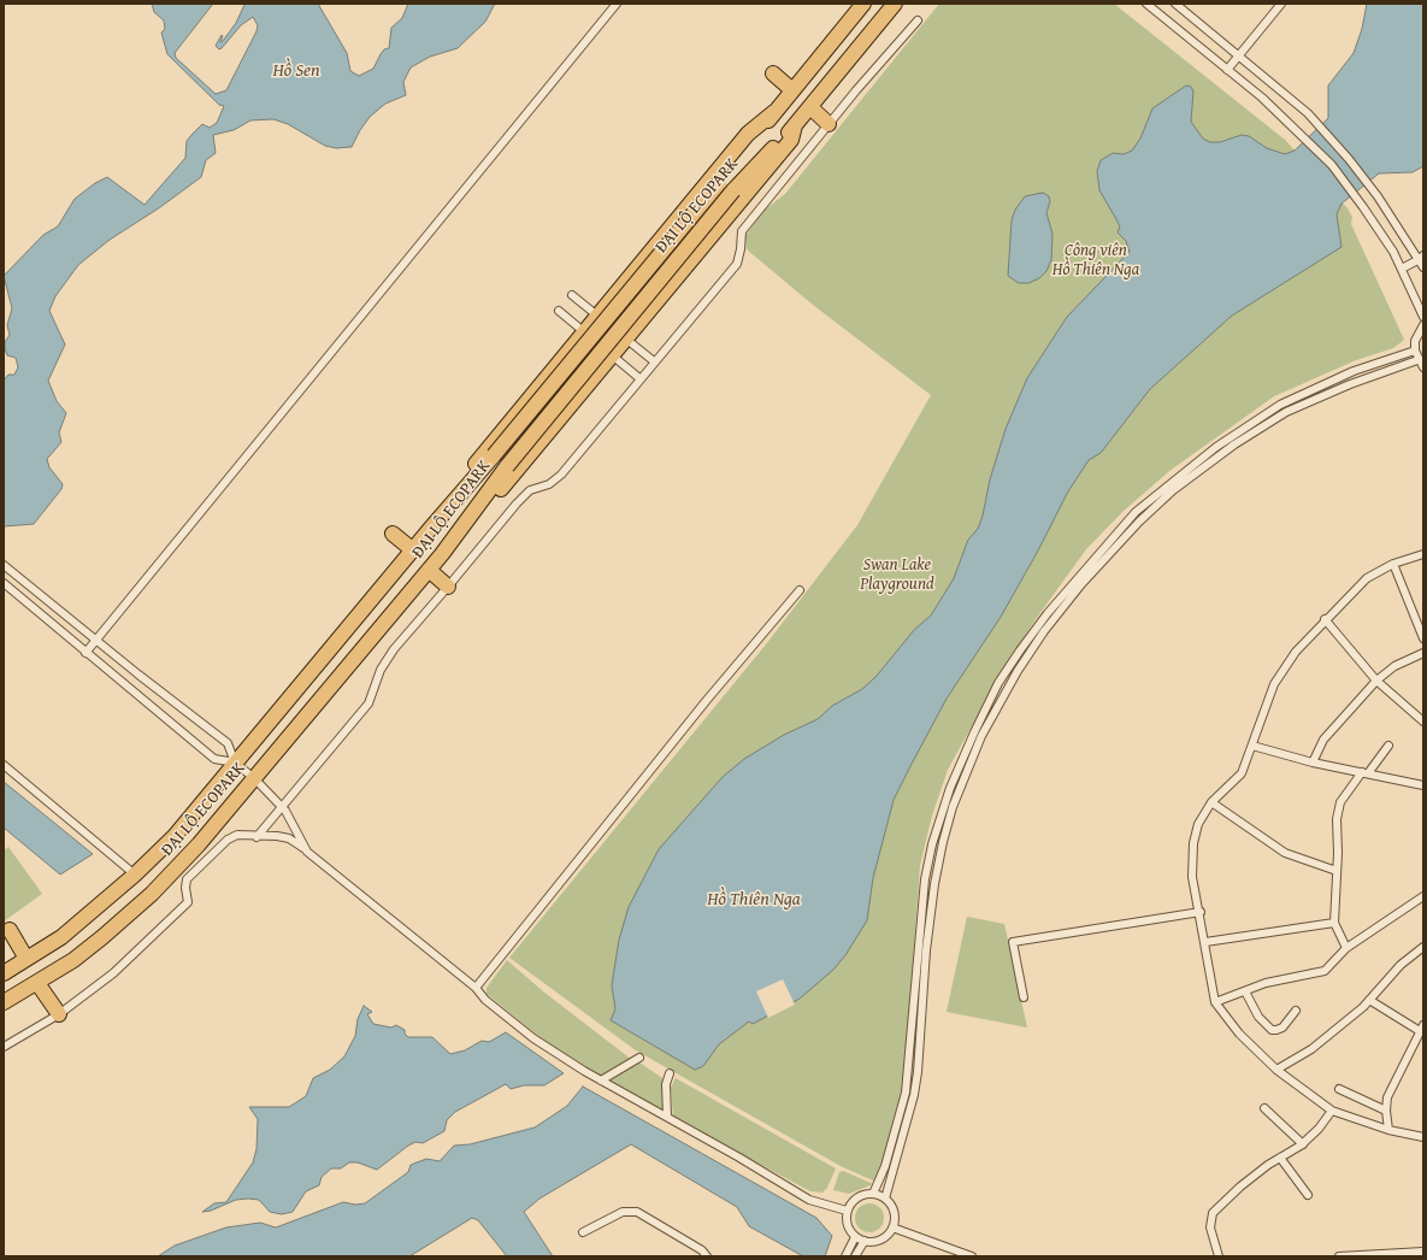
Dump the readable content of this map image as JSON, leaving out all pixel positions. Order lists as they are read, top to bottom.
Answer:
{
  "streets": {
    "highway": ["ĐẠI LỘ ECOPARK"]
  },
  "water": ["Hồ Sen", "Hồ Thiên Nga"],
  "parks": ["Công viên Hồ Thiên Nga", "Swan Lake Playground"]
}
